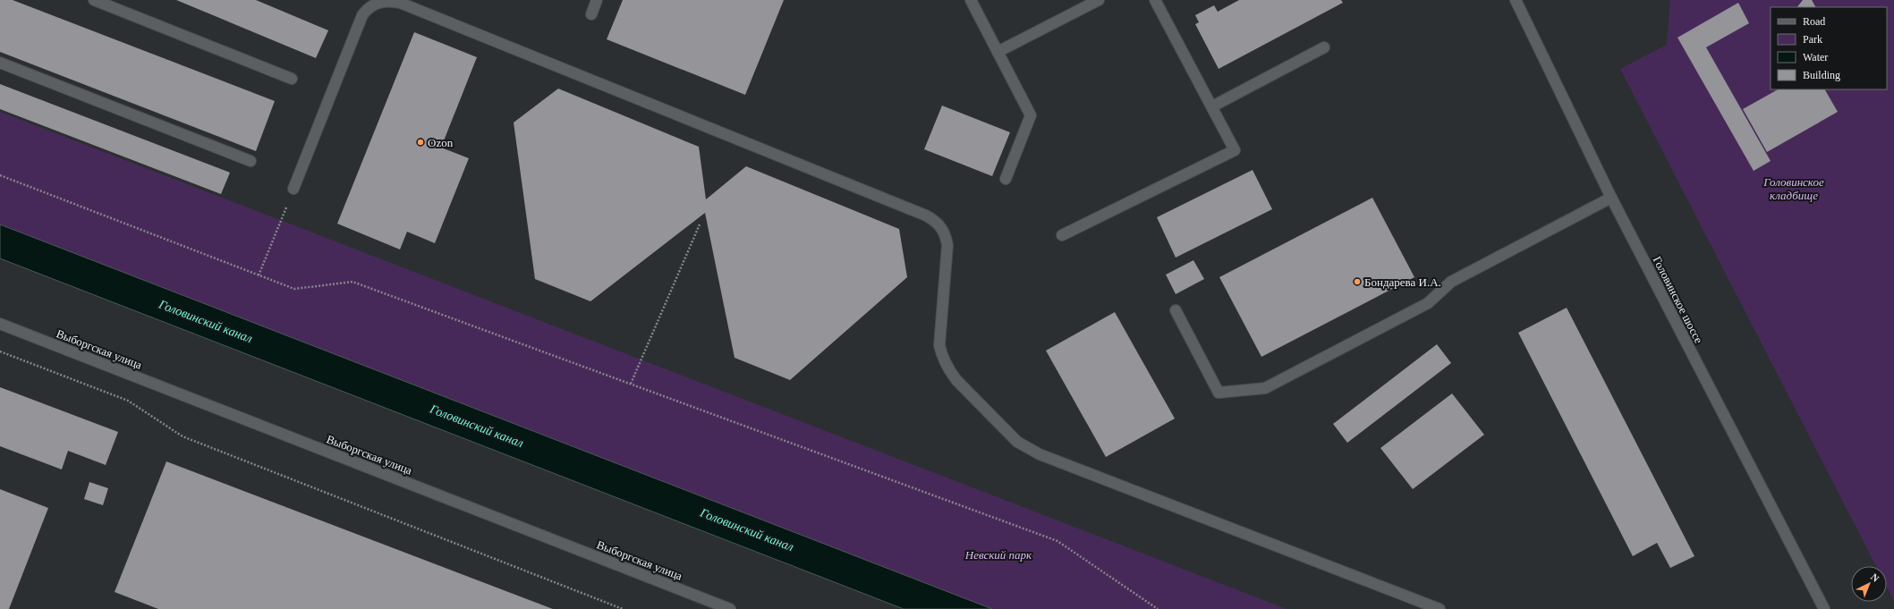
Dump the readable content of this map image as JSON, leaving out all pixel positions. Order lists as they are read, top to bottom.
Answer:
{
  "streets": {
    "street": ["Головинское шоссе", "Выборгская улица"]
  },
  "water": ["Головинский канал"],
  "parks": ["Головинское кладбище", "Невский парк"],
  "places": ["Ozon", "Бондарева И.А."],
  "legend": [
    "Road",
    "Park",
    "Water",
    "Building"
  ],
  "north": "top right"
}
